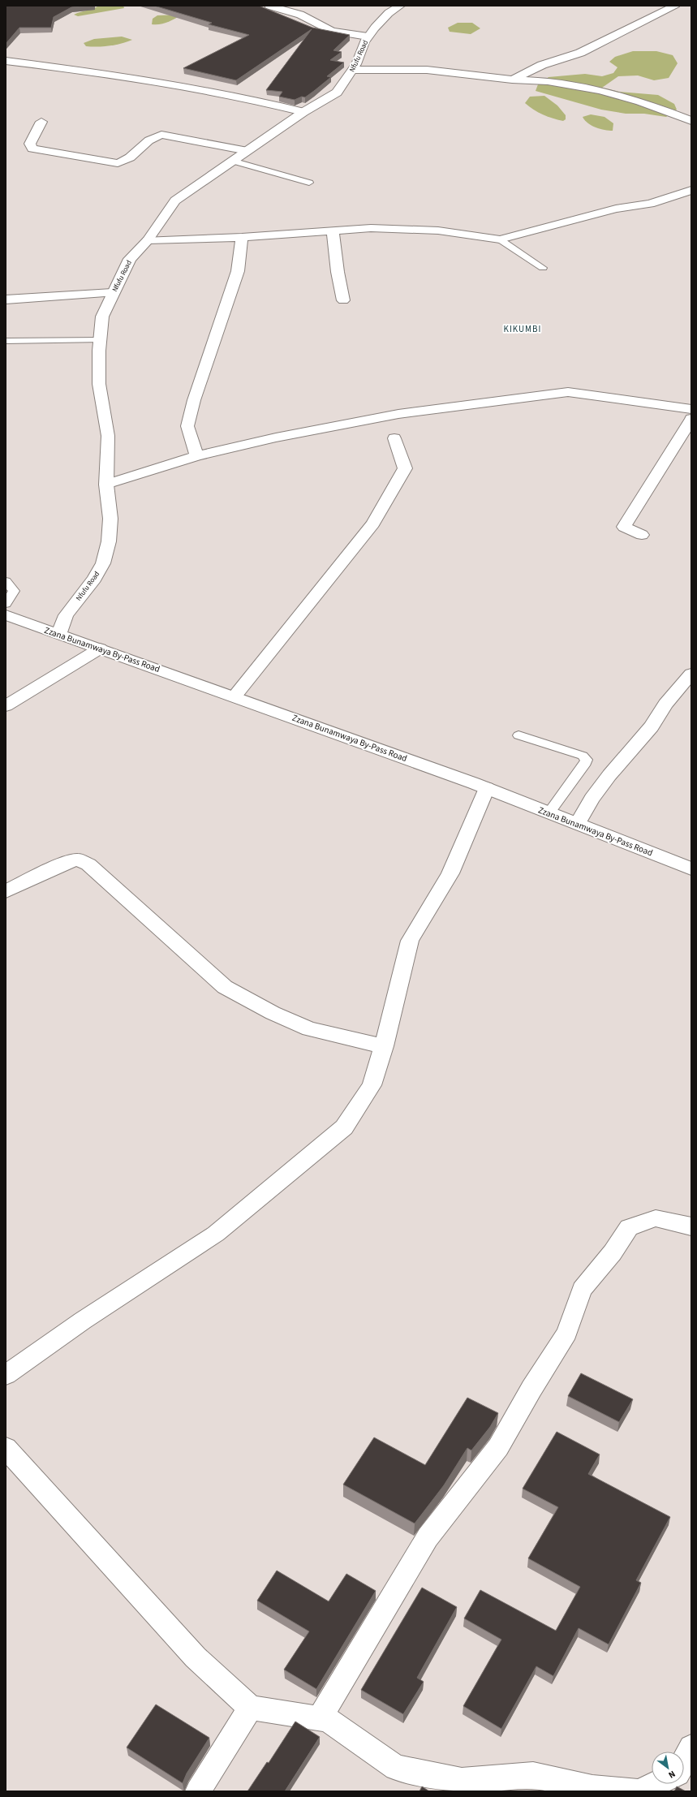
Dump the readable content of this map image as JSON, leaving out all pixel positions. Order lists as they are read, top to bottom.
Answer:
{
  "streets": {
    "street": ["Nfufu Road", "Zzana Bunamwaya By-Pass Road"]
  },
  "crossings": [
    ["Nfufu Road", "Zzana Bunamwaya By-Pass Road"]
  ],
  "districts": ["KIKUMBI"],
  "north": "bottom right"
}
